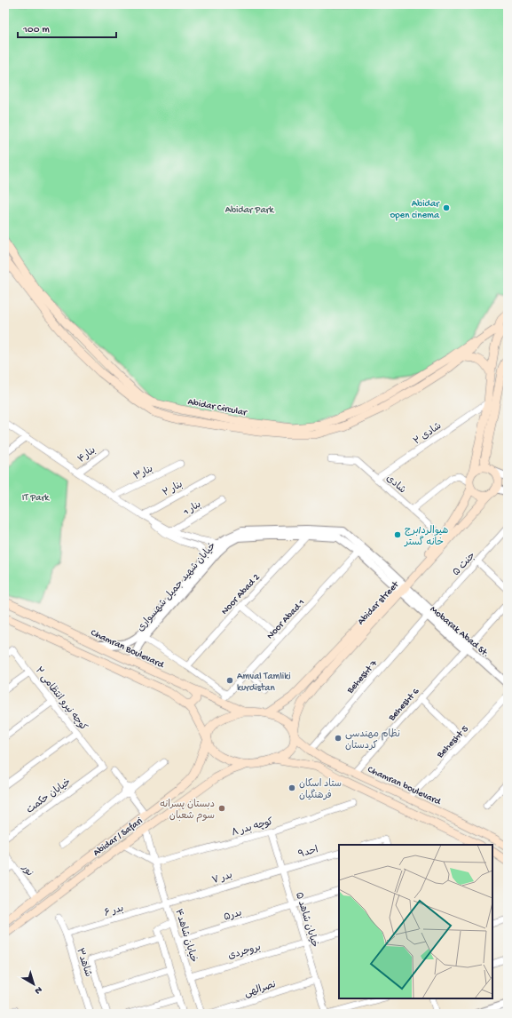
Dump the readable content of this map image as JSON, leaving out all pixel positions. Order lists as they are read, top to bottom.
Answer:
{
  "streets": {
    "main road": [
      "Abidar Circular",
      "Abidar street",
      "Chamran Boulevard",
      "Chamran boulevard",
      "Abidar / Safari"
    ],
    "street": [
      "شادی ۲",
      "بنار۴",
      "بنار۳",
      "شادی",
      "بنار ۲",
      "بنار 1",
      "جنت ۵",
      "خیابان شهید جمیل شهسواری",
      "Noor Abad 2",
      "Noor Abad 1",
      "Mobarak Abad St.",
      "Behesht 7",
      "کوچه نیرو انتظامی ۲",
      "Behesht 6",
      "Behesht 5",
      "خیابان حکمت",
      "کوچه بدر ۸",
      "احد۹",
      "نور",
      "بدر ۷",
      "بدر ۶",
      "بدر۵",
      "خیابان شاهد ۵",
      "خیابان شاهد۴",
      "بروجردی",
      "شاهد۳",
      "نصرالهی"
    ]
  },
  "crossings": [
    ["شادی ۲", "شادی"],
    ["بنار۴", "خیابان شهید جمیل شهسواری"],
    ["بنار۳", "خیابان شهید جمیل شهسواری"],
    ["شادی", "Abidar street"],
    ["بنار ۲", "خیابان شهید جمیل شهسواری"],
    ["بنار 1", "خیابان شهید جمیل شهسواری"],
    ["جنت ۵", "Mobarak Abad St."],
    ["جنت ۵", "Behesht 7"],
    ["خیابان شهید جمیل شهسواری", "Noor Abad 2"],
    ["خیابان شهید جمیل شهسواری", "Abidar street"],
    ["خیابان شهید جمیل شهسواری", "Noor Abad 1"],
    ["خیابان شهید جمیل شهسواری", "Mobarak Abad St."],
    ["خیابان شهید جمیل شهسواری", "Chamran Boulevard"],
    ["Noor Abad 2", "Noor Abad 1"],
    ["Abidar street", "Mobarak Abad St."],
    ["Abidar street", "Chamran Boulevard"],
    ["Abidar street", "Chamran boulevard"],
    ["Abidar street", "Abidar / Safari"],
    ["Mobarak Abad St.", "Behesht 7"],
    ["Mobarak Abad St.", "Behesht 6"],
    ["Chamran Boulevard", "Chamran boulevard"],
    ["Chamran Boulevard", "Abidar / Safari"],
    ["Behesht 7", "Chamran boulevard"],
    ["کوچه نیرو انتظامی ۲", "خیابان حکمت"],
    ["Behesht 6", "Chamran boulevard"],
    ["Behesht 5", "Chamran boulevard"],
    ["Chamran boulevard", "Abidar / Safari"],
    ["کوچه بدر ۸", "خیابان شاهد ۵"],
    ["کوچه بدر ۸", "خیابان شاهد۴"],
    ["Abidar / Safari", "نور"],
    ["Abidar / Safari", "خیابان شاهد۴"],
    ["احد۹", "بدر ۷"],
    ["احد۹", "خیابان شاهد ۵"],
    ["بدر ۷", "بدر ۶"],
    ["بدر ۷", "خیابان شاهد ۵"],
    ["بدر ۷", "خیابان شاهد۴"],
    ["بدر ۶", "خیابان شاهد۴"],
    ["بدر ۶", "شاهد۳"],
    ["بدر۵", "خیابان شاهد ۵"],
    ["بدر۵", "خیابان شاهد۴"],
    ["خیابان شاهد ۵", "بروجردی"],
    ["خیابان شاهد ۵", "نصرالهی"],
    ["خیابان شاهد۴", "بروجردی"]
  ],
  "parks": ["Abidar Park", "IT Park"],
  "places": [
    "Abidar open cinema",
    "هیوالرد/برج خانه گستر",
    "Amval Tamliki kurdistan",
    "نظام مهندسی کردستان",
    "ستاد اسکان فرهنگیان",
    "دبستان پسرانه سوم شعبان"
  ],
  "scale_bar": "100 m",
  "north": "bottom right"
}
